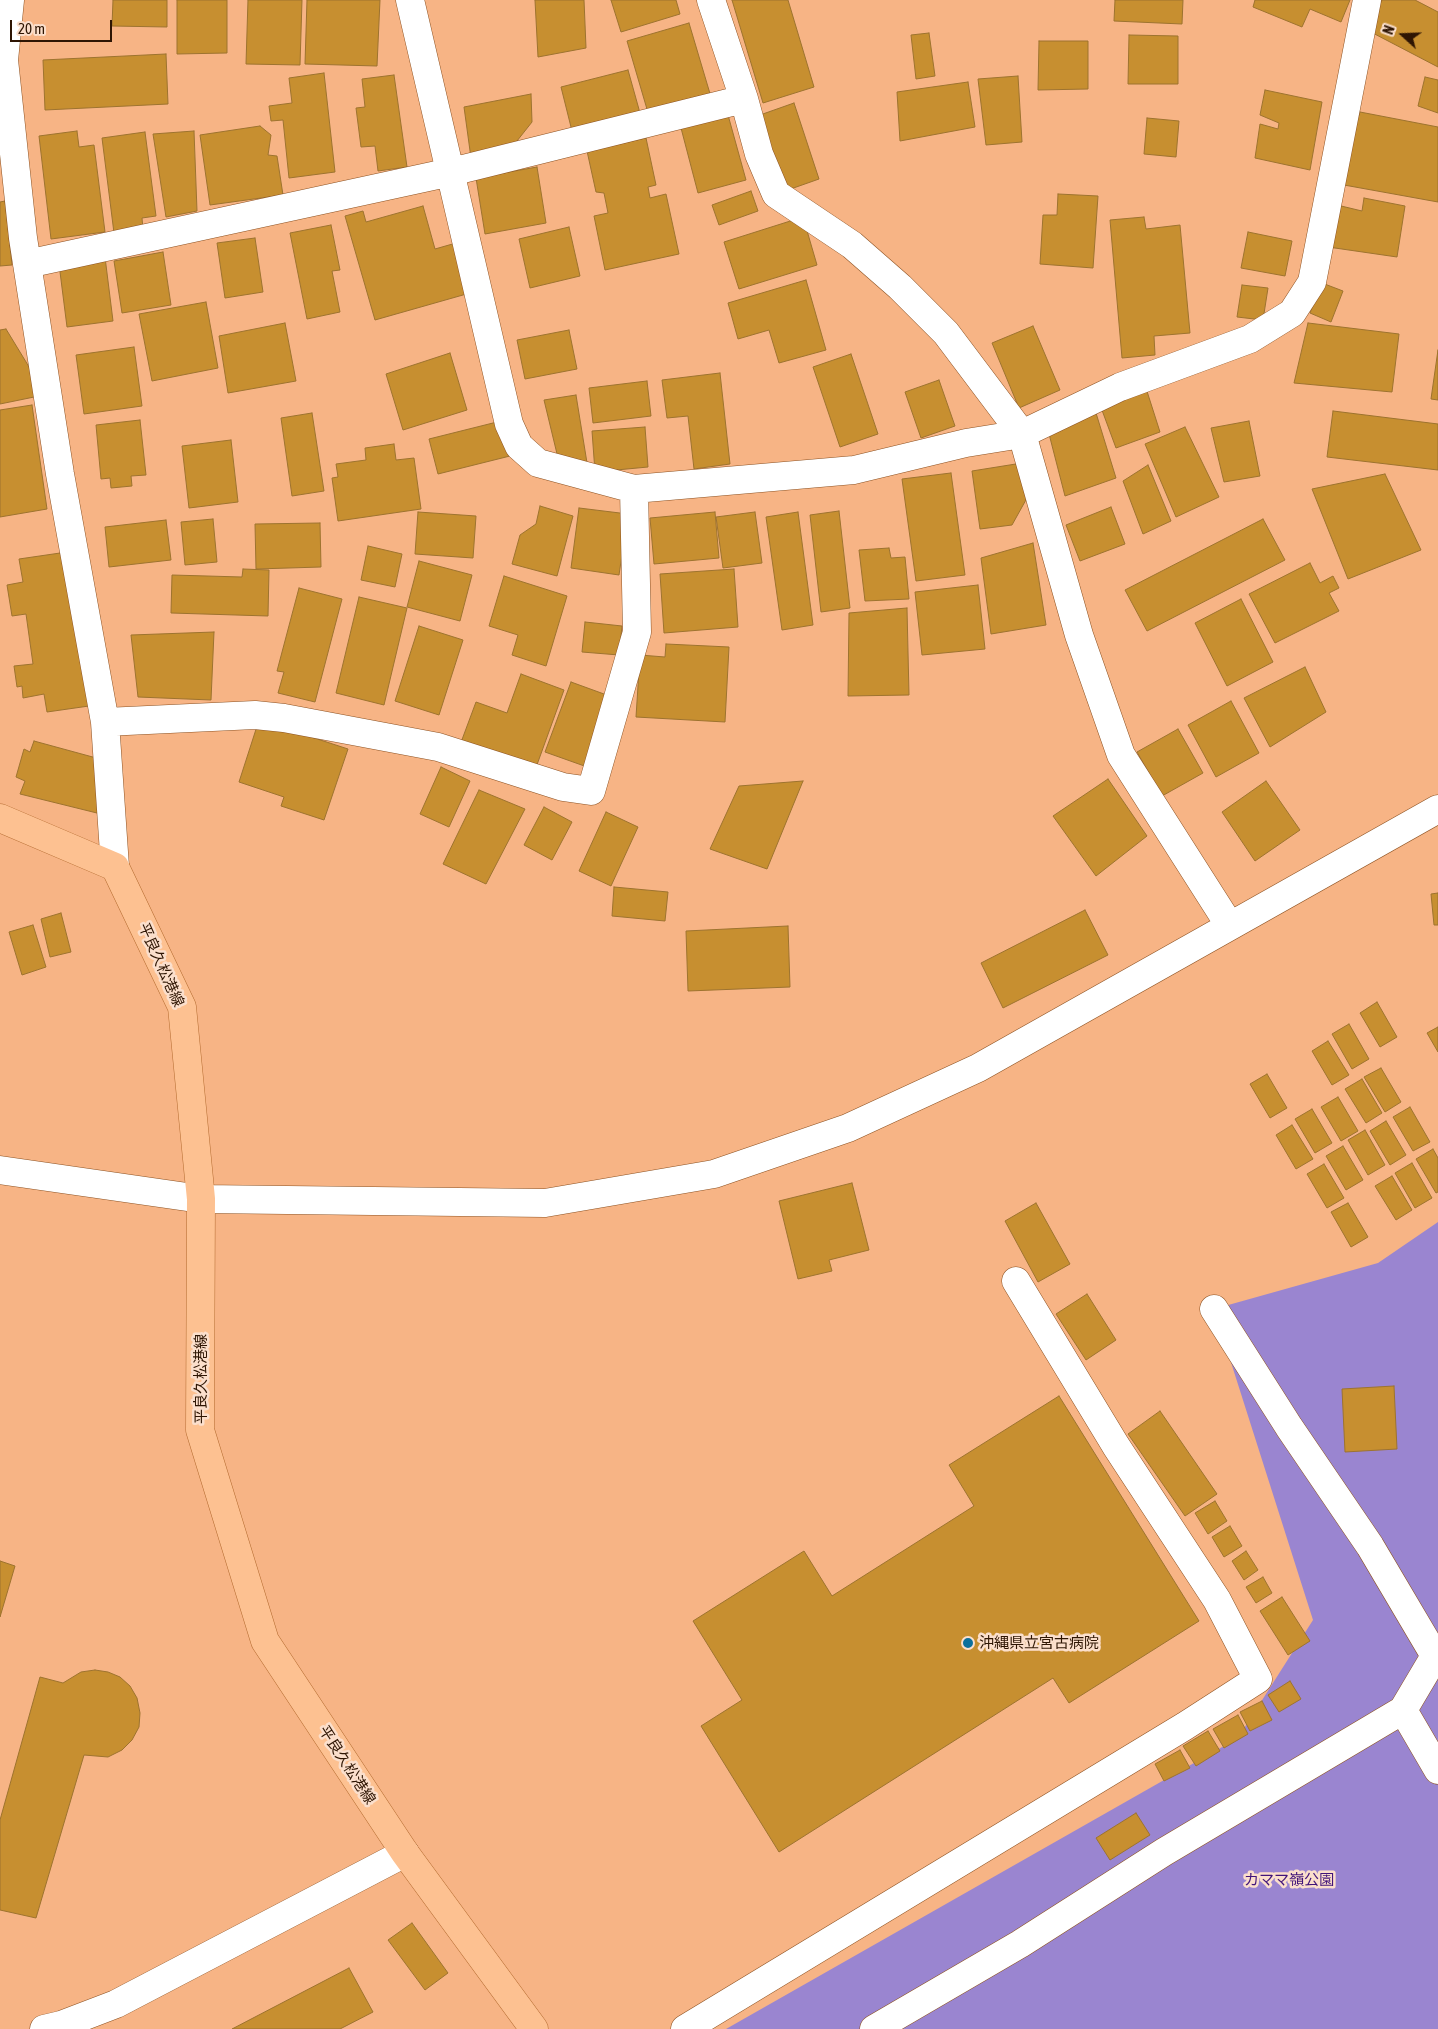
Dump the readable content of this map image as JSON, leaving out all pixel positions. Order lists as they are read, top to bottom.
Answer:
{
  "streets": {
    "main road": ["平良久松港線"]
  },
  "parks": ["カママ嶺公園"],
  "places": ["沖縄県立宮古病院"],
  "scale_bar": "20 m",
  "north": "left"
}
